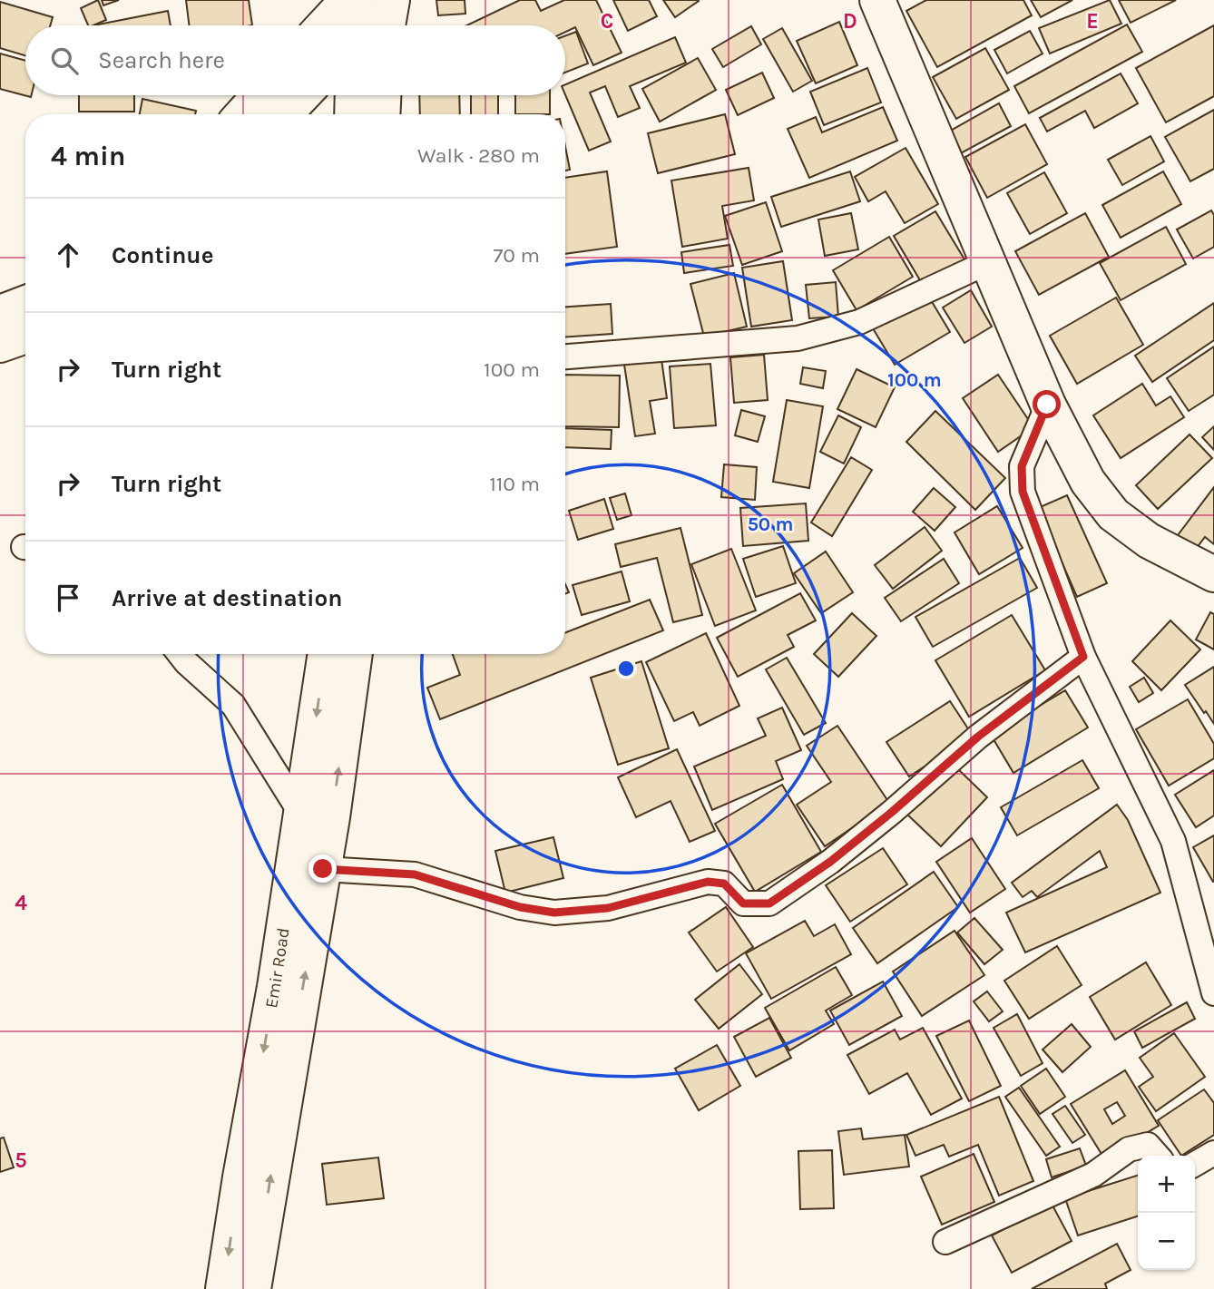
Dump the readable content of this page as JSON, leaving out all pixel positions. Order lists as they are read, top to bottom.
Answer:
{
  "streets": {
    "main road": ["Emir Road"]
  },
  "page": {
    "search": "Search here",
    "heading": ["4 min", "Walk · 280 m"],
    "list": [
      ["Continue", "70 m"],
      ["Turn right", "100 m"],
      ["Turn right", "110 m"],
      "Arrive at destination"
    ],
    "map_buttons": ["+", "−"]
  },
  "grid": {
    "columns": ["C", "D", "E"],
    "rows": ["4", "5"]
  },
  "rings": ["100 m", "50 m"]
}
